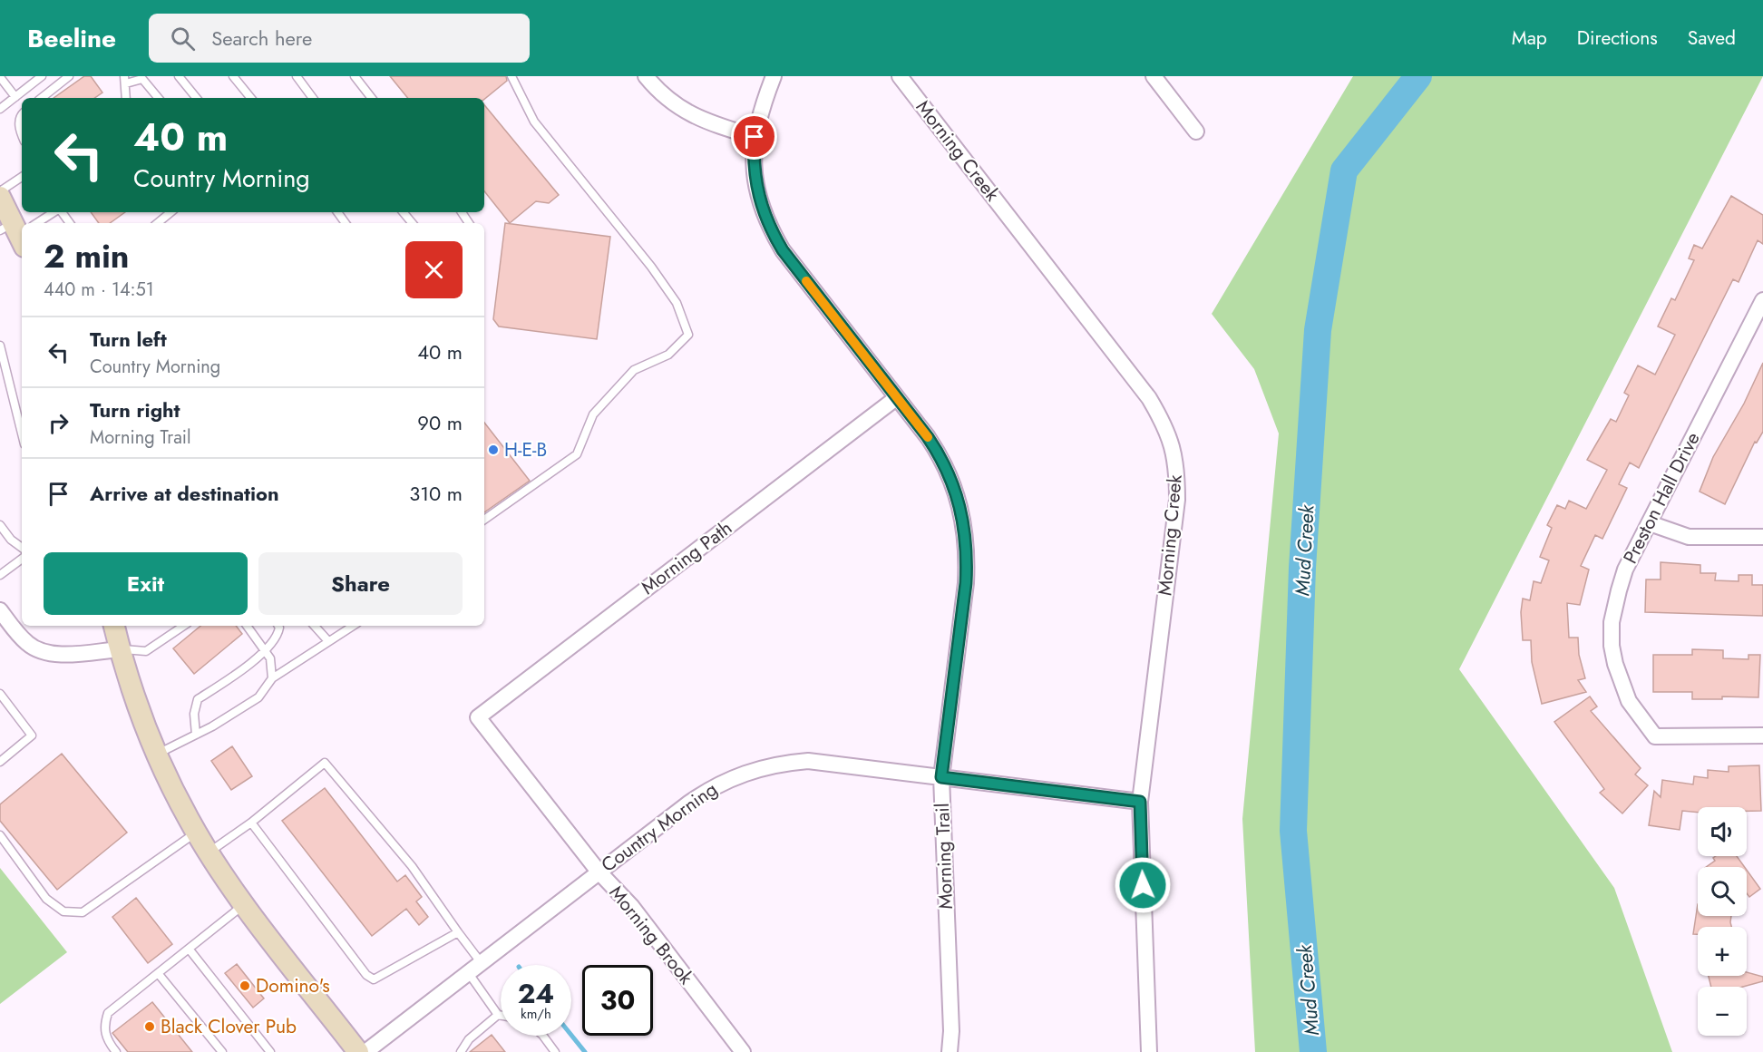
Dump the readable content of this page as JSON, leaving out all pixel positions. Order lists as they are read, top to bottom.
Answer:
{
  "streets": {
    "street": [
      "Morning Creek",
      "Preston Hall Drive",
      "Morning Path",
      "Country Morning",
      "Morning Trail",
      "Morning Brook"
    ]
  },
  "crossings": [
    ["Morning Creek", "Country Morning"],
    ["Morning Path", "Morning Trail"],
    ["Morning Path", "Morning Brook"],
    ["Country Morning", "Morning Trail"],
    ["Country Morning", "Morning Brook"]
  ],
  "water": ["Mud Creek"],
  "places": ["H-E-B", "Domino's", "Black Clover Pub"],
  "page": {
    "header": "Beeline",
    "search": "Search here",
    "nav": ["Map", "Directions", "Saved"],
    "turn": ["40 m", "Country Morning"],
    "heading": ["2 min", "440 m · 14:51"],
    "list": [
      {
        "name": "Turn left",
        "note": "Country Morning",
        "value": "40 m"
      },
      {
        "name": "Turn right",
        "note": "Morning Trail",
        "value": "90 m"
      },
      {
        "name": "Arrive at destination",
        "value": "310 m"
      }
    ],
    "buttons": ["Exit", "Share"],
    "map_buttons": ["+", "−"],
    "speed": "24 km/h",
    "limit": "30"
  }
}
